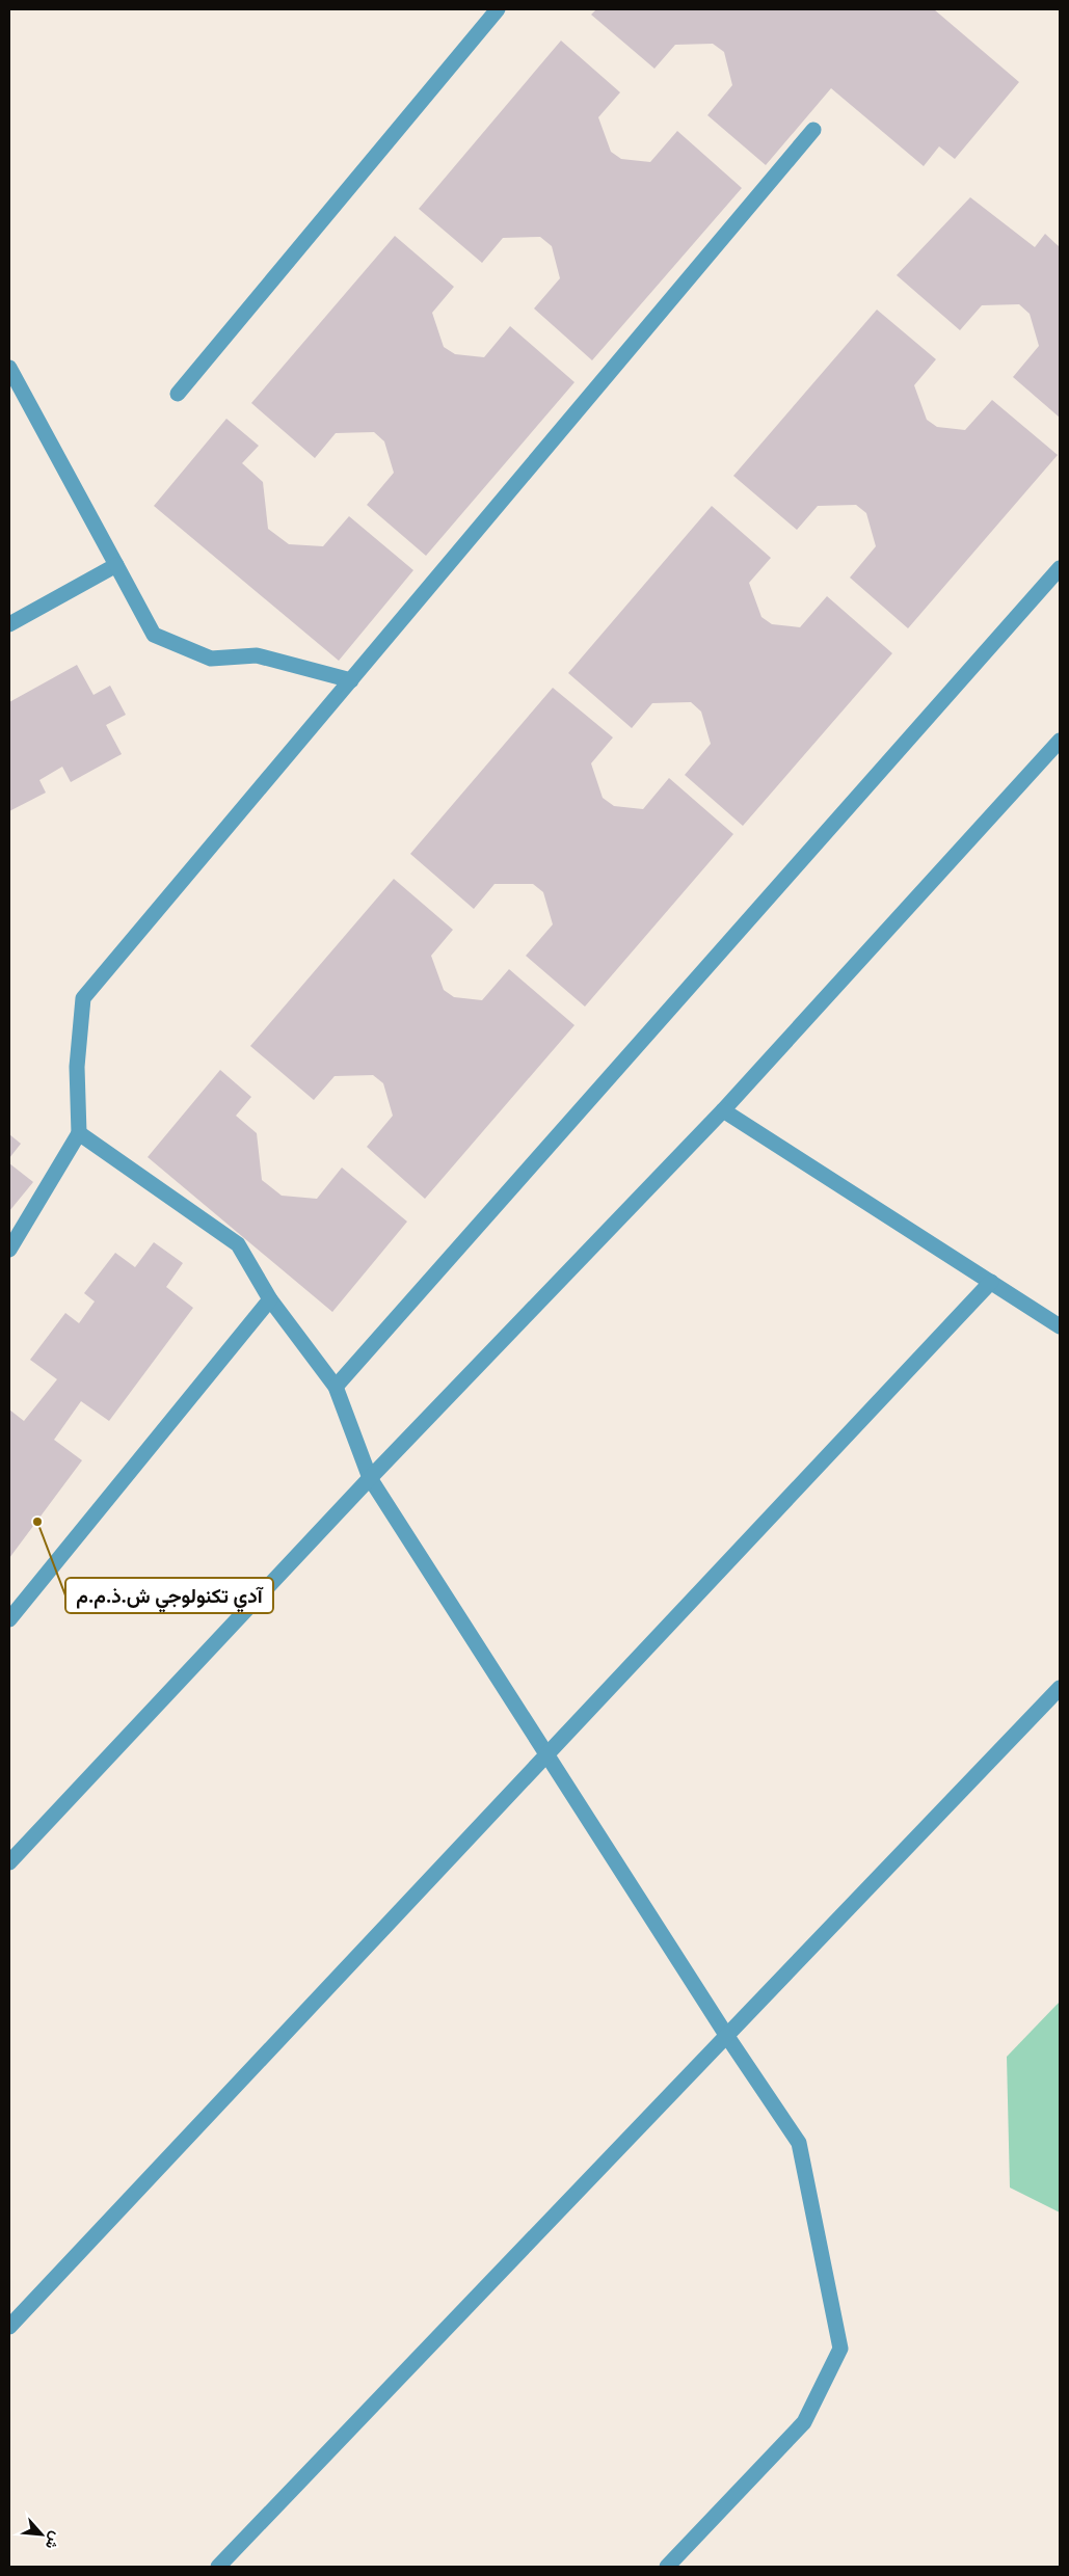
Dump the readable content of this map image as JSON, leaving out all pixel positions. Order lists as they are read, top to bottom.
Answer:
{
  "places": ["آدي تكنولوجي ش.ذ.م.م"],
  "north": "bottom right"
}
